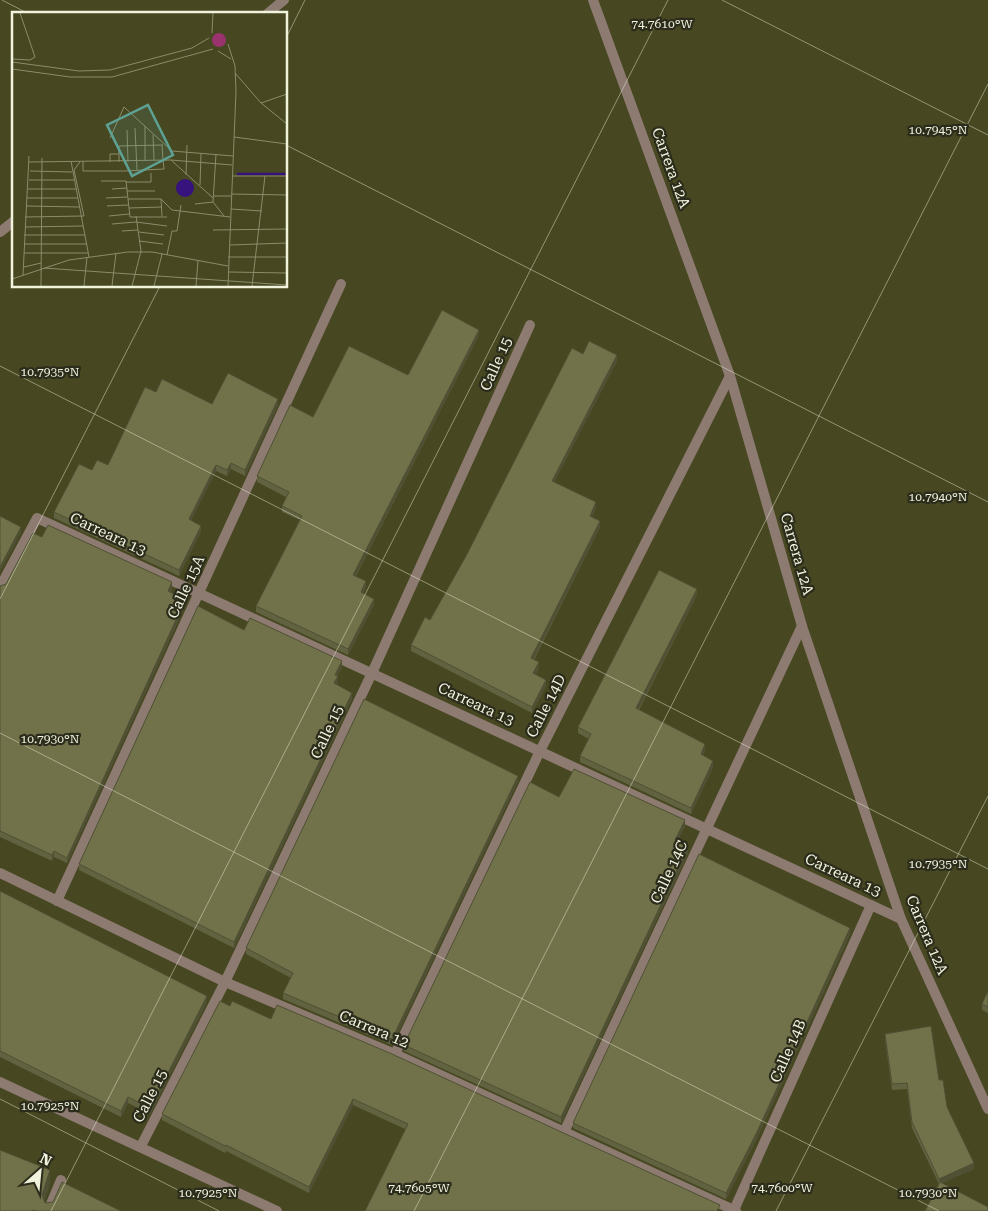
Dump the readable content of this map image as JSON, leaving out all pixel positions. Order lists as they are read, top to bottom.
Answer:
{
  "streets": {
    "street": [
      "Carrera 12A",
      "Calle 15",
      "Carreara 13",
      "Calle 15A",
      "Calle 14D",
      "Calle 14C",
      "Carrera 12",
      "Calle 14B"
    ]
  },
  "crossings": [
    ["Carrera 12A", "Carreara 13"],
    ["Carrera 12A", "Calle 14D"],
    ["Carrera 12A", "Calle 14C"],
    ["Calle 15", "Carreara 13"],
    ["Calle 15", "Carrera 12"],
    ["Carreara 13", "Calle 15A"],
    ["Carreara 13", "Calle 14D"],
    ["Carreara 13", "Calle 14C"],
    ["Carreara 13", "Calle 14B"],
    ["Calle 15A", "Carrera 12"],
    ["Calle 14D", "Carrera 12"],
    ["Calle 14C", "Carrera 12"],
    ["Carrera 12", "Calle 14B"]
  ],
  "north": "top right",
  "coordinates": [
    "74.7610°W",
    "10.7945°N",
    "10.7935°N",
    "10.7940°N",
    "10.7930°N",
    "10.7925°N",
    "74.7605°W",
    "74.7600°W"
  ]
}
